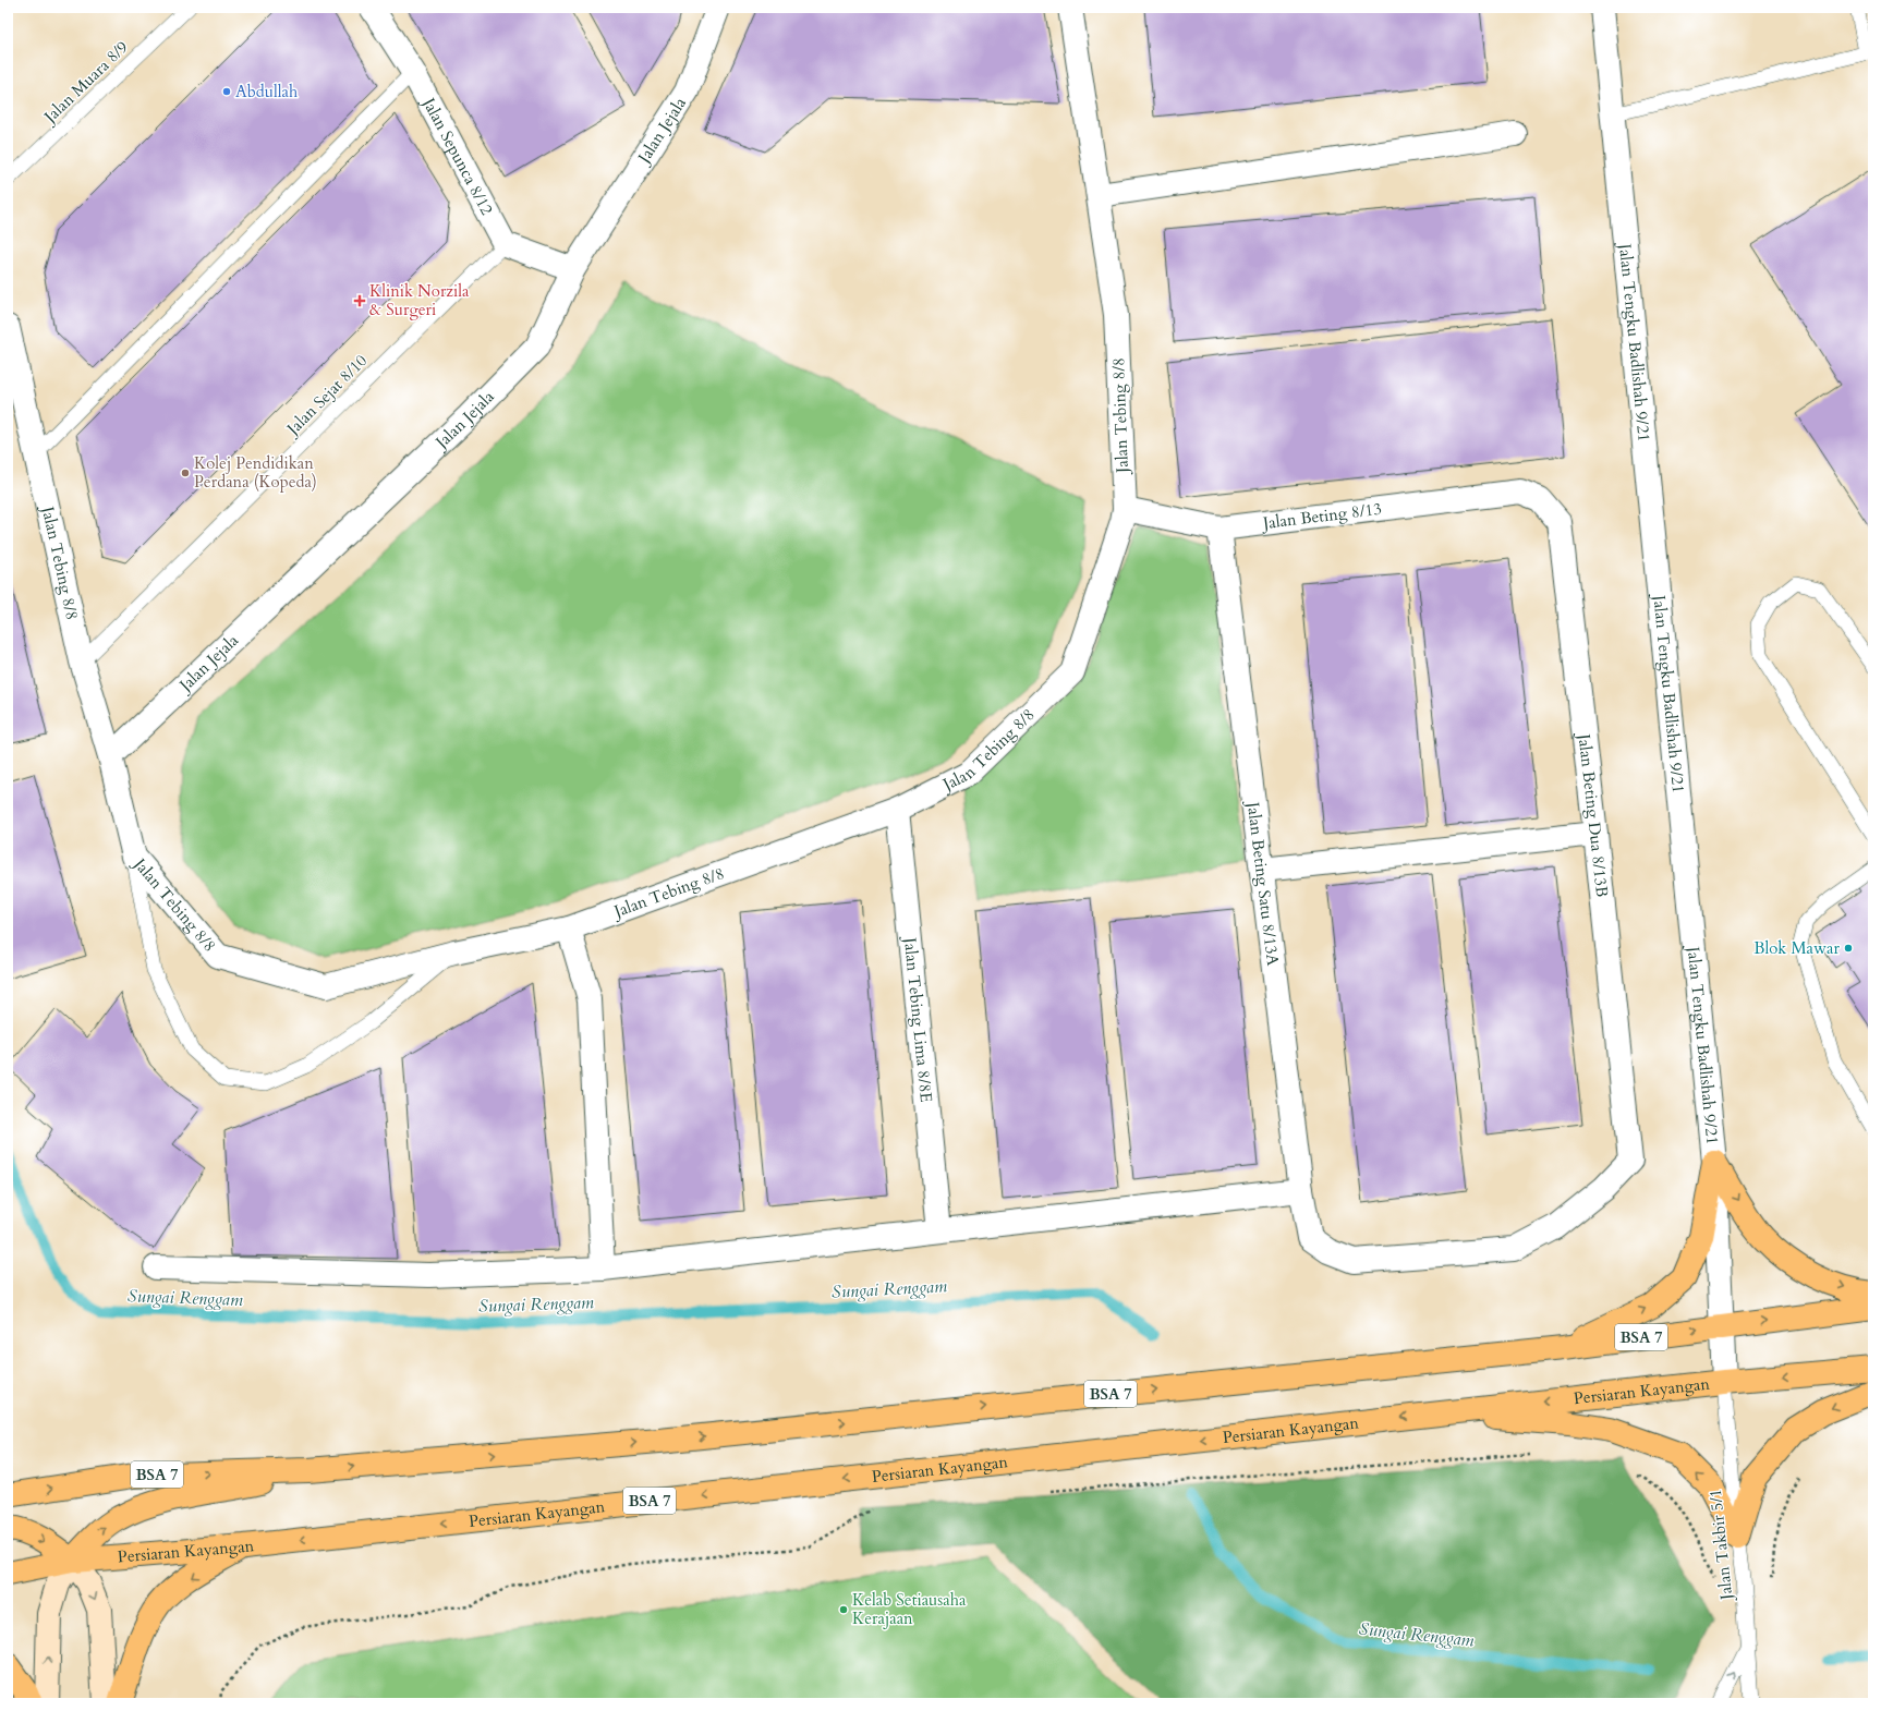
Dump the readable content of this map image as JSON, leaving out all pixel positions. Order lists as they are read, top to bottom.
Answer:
{
  "streets": {
    "main road": ["BSA 7", "Persiaran Kayangan"],
    "street": [
      "Jalan Jejala",
      "Jalan Sepunca 8/12",
      "Jalan Tengku Badlishah 9/21",
      "Jalan Tebing 8/8",
      "Jalan Beting 8/13",
      "Jalan Beting Dua 8/13B",
      "Jalan Beting Satu 8/13A",
      "Jalan Tebing Lima 8/8E"
    ],
    "lane": ["Jalan Muara 8/9", "Jalan Sejat 8/10", "Jalan Takbir 5/1"]
  },
  "crossings": [
    ["Jalan Jejala", "Jalan Tebing 8/8"],
    ["Jalan Sepunca 8/12", "Jalan Sejat 8/10"],
    ["Jalan Tengku Badlishah 9/21", "BSA 7"],
    ["Jalan Tengku Badlishah 9/21", "Persiaran Kayangan"],
    ["Jalan Tengku Badlishah 9/21", "Jalan Takbir 5/1"],
    ["Jalan Sejat 8/10", "Jalan Tebing 8/8"],
    ["Jalan Tebing 8/8", "Jalan Beting 8/13"],
    ["Jalan Tebing 8/8", "Jalan Tebing Lima 8/8E"],
    ["Jalan Beting 8/13", "Jalan Beting Dua 8/13B"],
    ["Jalan Beting 8/13", "Jalan Beting Satu 8/13A"],
    ["Jalan Beting Dua 8/13B", "Jalan Beting Satu 8/13A"],
    ["BSA 7", "Persiaran Kayangan"],
    ["Persiaran Kayangan", "Jalan Takbir 5/1"]
  ],
  "water": ["Sungai Renggam"],
  "places": {
    "other": [
      "Abdullah",
      "Kolej Pendidikan Perdana (Kopeda)",
      "Blok Mawar",
      "Kelab Setiausaha Kerajaan"
    ],
    "health": ["Klinik Norzila & Surgeri"]
  }
}
